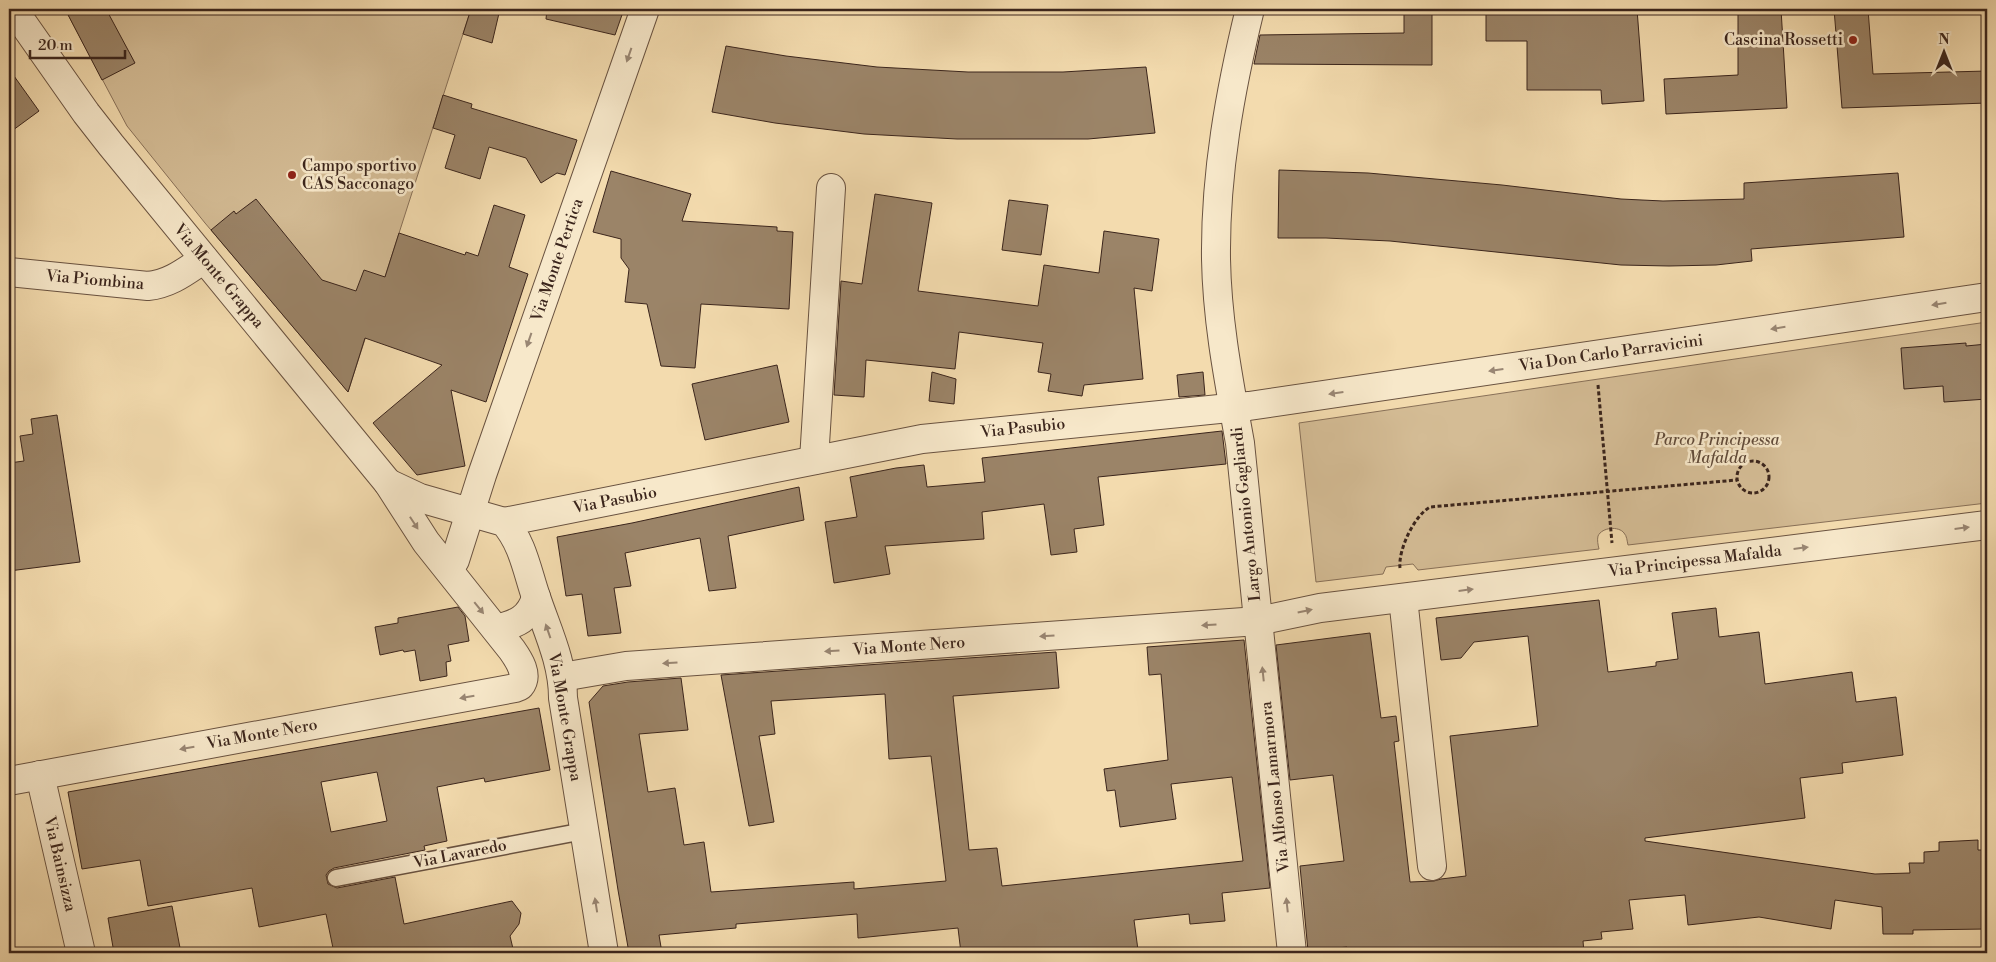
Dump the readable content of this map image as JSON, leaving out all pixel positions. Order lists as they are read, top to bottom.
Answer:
{
  "streets": {
    "street": [
      "Via Monte Pertica",
      "Via Monte Grappa",
      "Via Piombina",
      "Via Don Carlo Parravicini",
      "Via Pasubio",
      "Largo Antonio Gagliardi",
      "Via Principessa Mafalda",
      "Via Monte Nero",
      "Via Alfonso Lamarmora",
      "Via Bainsizza"
    ],
    "lane": ["Via Lavaredo"]
  },
  "crossings": [
    ["Via Monte Pertica", "Via Monte Grappa"],
    ["Via Monte Grappa", "Via Piombina"],
    ["Via Monte Grappa", "Via Pasubio"],
    ["Via Monte Grappa", "Via Monte Nero"],
    ["Via Monte Grappa", "Via Lavaredo"],
    ["Via Don Carlo Parravicini", "Via Pasubio"],
    ["Via Don Carlo Parravicini", "Largo Antonio Gagliardi"],
    ["Via Pasubio", "Largo Antonio Gagliardi"],
    ["Largo Antonio Gagliardi", "Via Principessa Mafalda"],
    ["Largo Antonio Gagliardi", "Via Monte Nero"],
    ["Largo Antonio Gagliardi", "Via Alfonso Lamarmora"],
    ["Via Principessa Mafalda", "Via Monte Nero"],
    ["Via Principessa Mafalda", "Via Alfonso Lamarmora"],
    ["Via Monte Nero", "Via Alfonso Lamarmora"],
    ["Via Monte Nero", "Via Bainsizza"]
  ],
  "one_way": [
    "Via Monte Pertica",
    "Via Don Carlo Parravicini",
    "Via Principessa Mafalda",
    "Via Monte Nero"
  ],
  "parks": ["Parco Principessa Mafalda"],
  "places": ["Cascina Rossetti", "Campo sportivo CAS Sacconago"],
  "scale_bar": "20 m",
  "north": "top"
}
